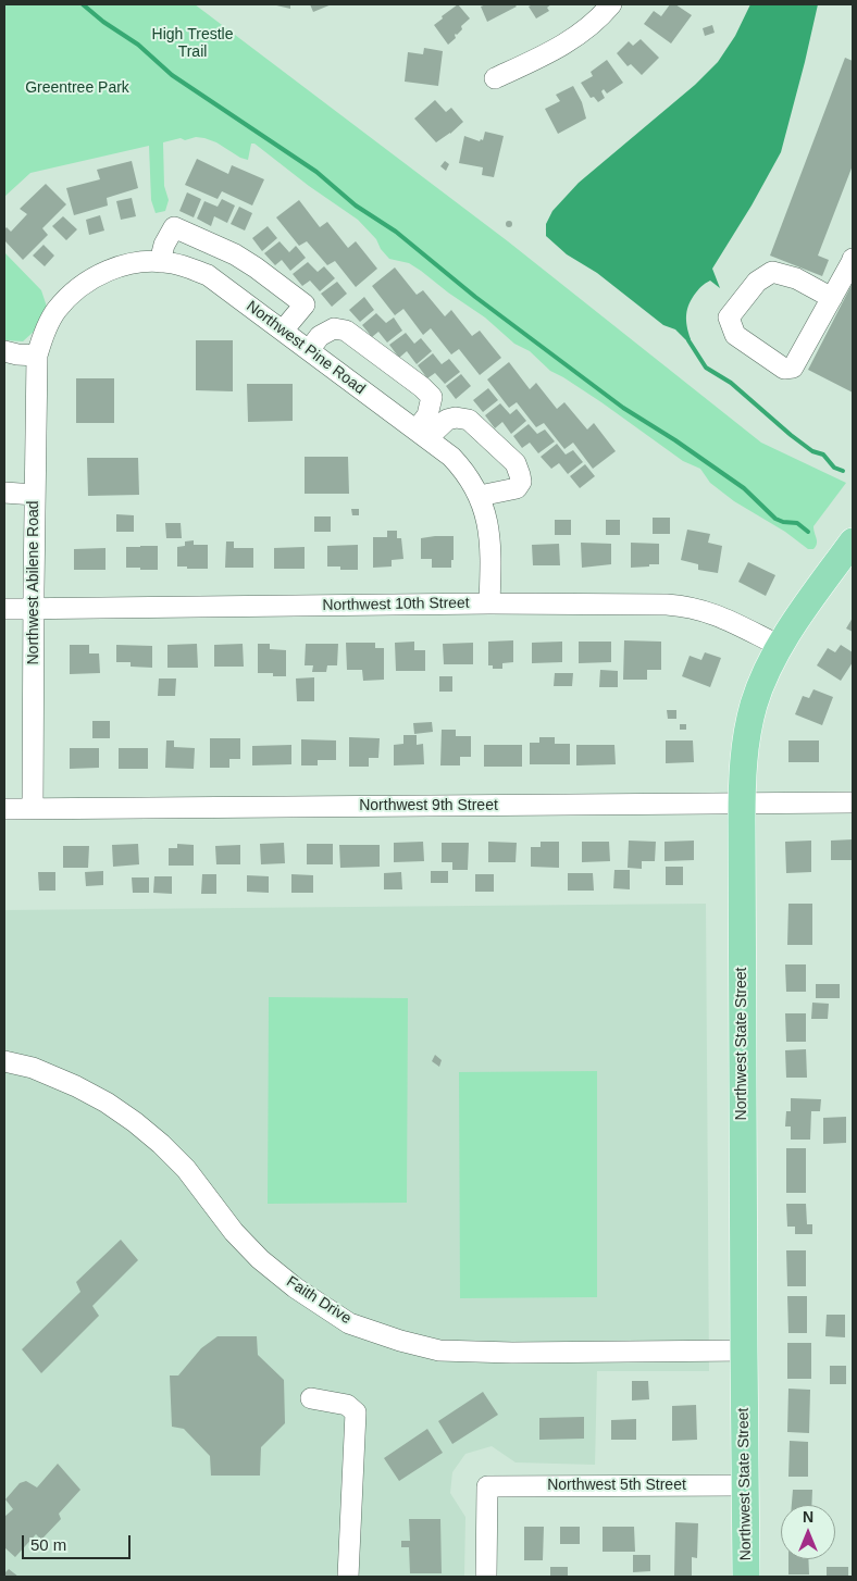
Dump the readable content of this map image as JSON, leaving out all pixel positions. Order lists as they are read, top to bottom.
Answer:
{
  "streets": {
    "main road": ["Northwest State Street"],
    "street": [
      "Northwest Pine Road",
      "Northwest Abilene Road",
      "Northwest 10th Street",
      "Northwest 9th Street",
      "Faith Drive",
      "Northwest 5th Street"
    ]
  },
  "crossings": [
    ["Northwest Pine Road", "Northwest Abilene Road"],
    ["Northwest Pine Road", "Northwest 10th Street"],
    ["Northwest Abilene Road", "Northwest 10th Street"],
    ["Northwest Abilene Road", "Northwest 9th Street"],
    ["Northwest 10th Street", "Northwest State Street"],
    ["Northwest 9th Street", "Northwest State Street"],
    ["Northwest State Street", "Faith Drive"],
    ["Northwest State Street", "Northwest 5th Street"]
  ],
  "parks": ["High Trestle Trail", "Greentree Park"],
  "scale_bar": "50 m",
  "north": "top"
}
